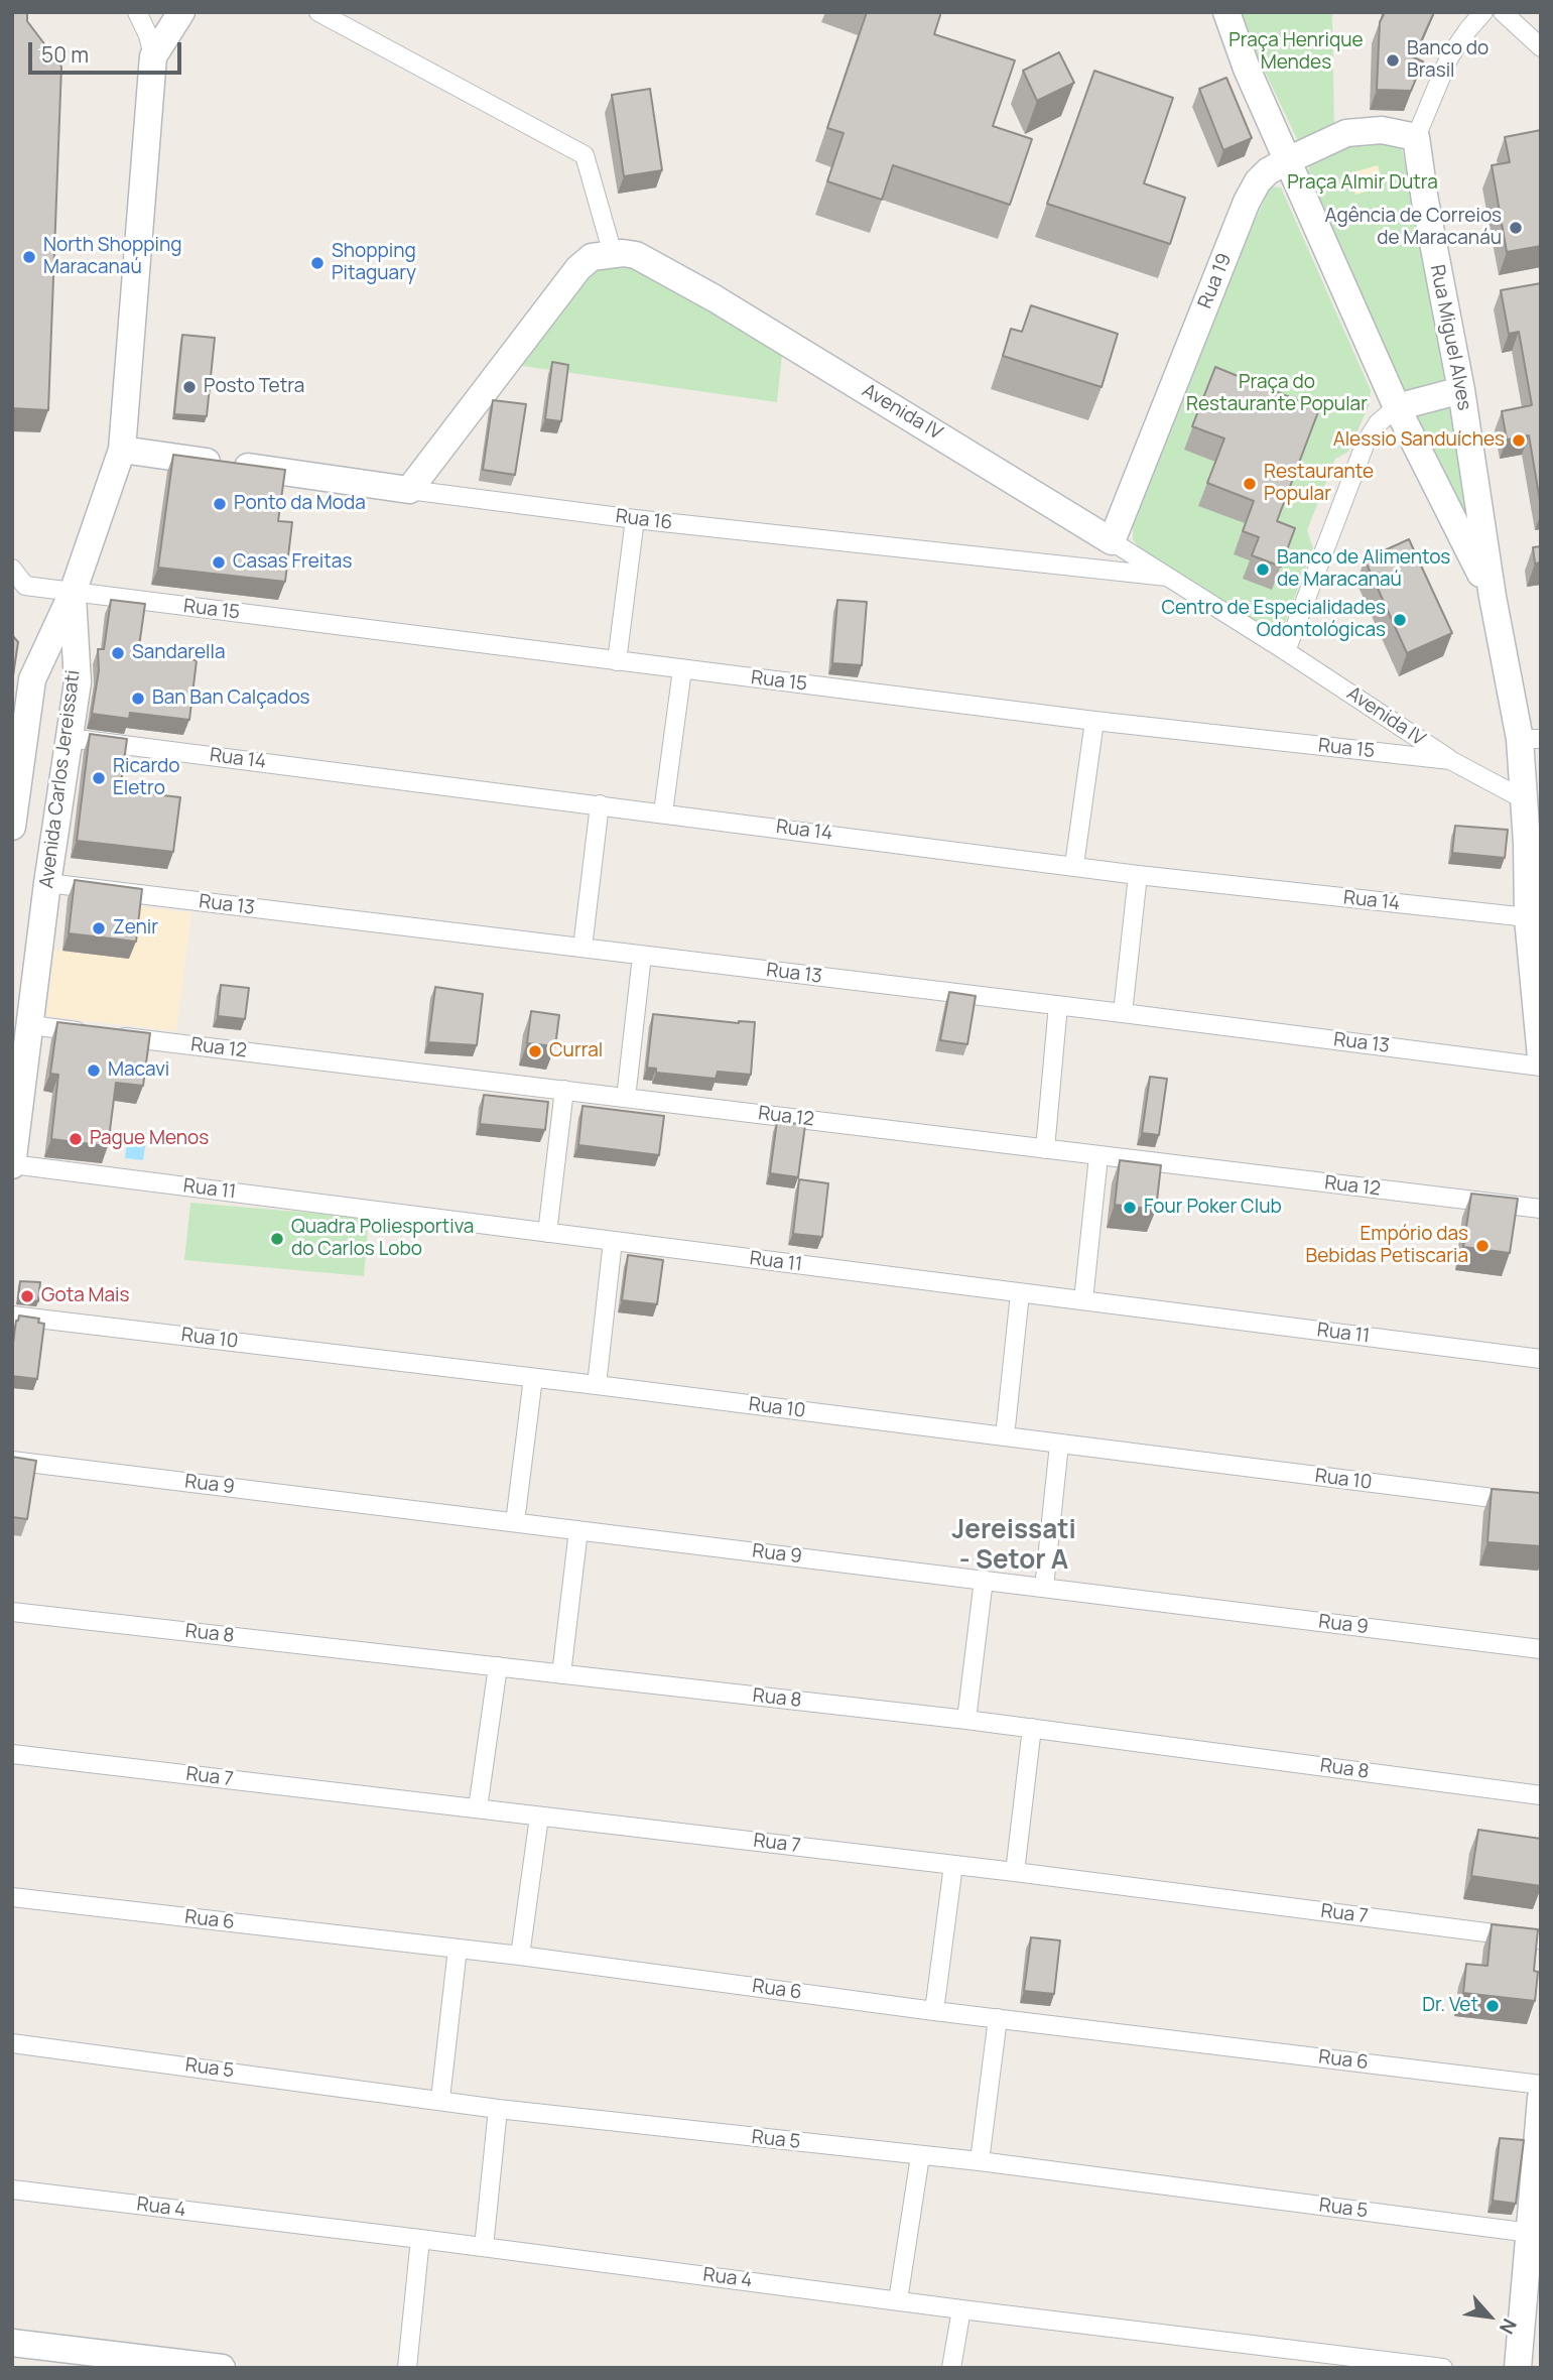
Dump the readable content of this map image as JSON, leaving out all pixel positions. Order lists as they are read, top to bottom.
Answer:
{
  "streets": {
    "street": [
      "Rua 19",
      "Rua Miguel Alves",
      "Avenida IV",
      "Rua 16",
      "Rua 15",
      "Rua 14",
      "Avenida Carlos Jereissati",
      "Rua 13",
      "Rua 12",
      "Rua 11",
      "Rua 10",
      "Rua 9",
      "Rua 8",
      "Rua 7",
      "Rua 6",
      "Rua 5",
      "Rua 4"
    ]
  },
  "crossings": [
    ["Rua 19", "Rua Miguel Alves"],
    ["Rua 19", "Avenida IV"],
    ["Avenida IV", "Rua 16"],
    ["Avenida IV", "Rua 15"],
    ["Rua 15", "Avenida Carlos Jereissati"],
    ["Rua 14", "Avenida Carlos Jereissati"],
    ["Avenida Carlos Jereissati", "Rua 13"],
    ["Avenida Carlos Jereissati", "Rua 12"],
    ["Avenida Carlos Jereissati", "Rua 11"]
  ],
  "districts": ["Jereissati - Setor A"],
  "parks": ["Praça Henrique Mendes", "Praça Almir Dutra", "Praça do Restaurante Popular"],
  "places": [
    "Banco do Brasil",
    "Agência de Correios de Maracanáu",
    "North Shopping Maracanaú",
    "Shopping Pitaguary",
    "Posto Tetra",
    "Alessio Sanduíches",
    "Restaurante Popular",
    "Ponto da Moda",
    "Casas Freitas",
    "Banco de Alimentos de Maracanaú",
    "Centro de Especialidades Odontológicas",
    "Sandarella",
    "Ban Ban Calçados",
    "Ricardo Eletro",
    "Zenir",
    "Curral",
    "Macavi",
    "Pague Menos",
    "Four Poker Club",
    "Quadra Poliesportiva do Carlos Lobo",
    "Empório das Bebidas Petiscaria",
    "Gota Mais",
    "Dr. Vet"
  ],
  "scale_bar": "50 m",
  "north": "bottom right"
}
